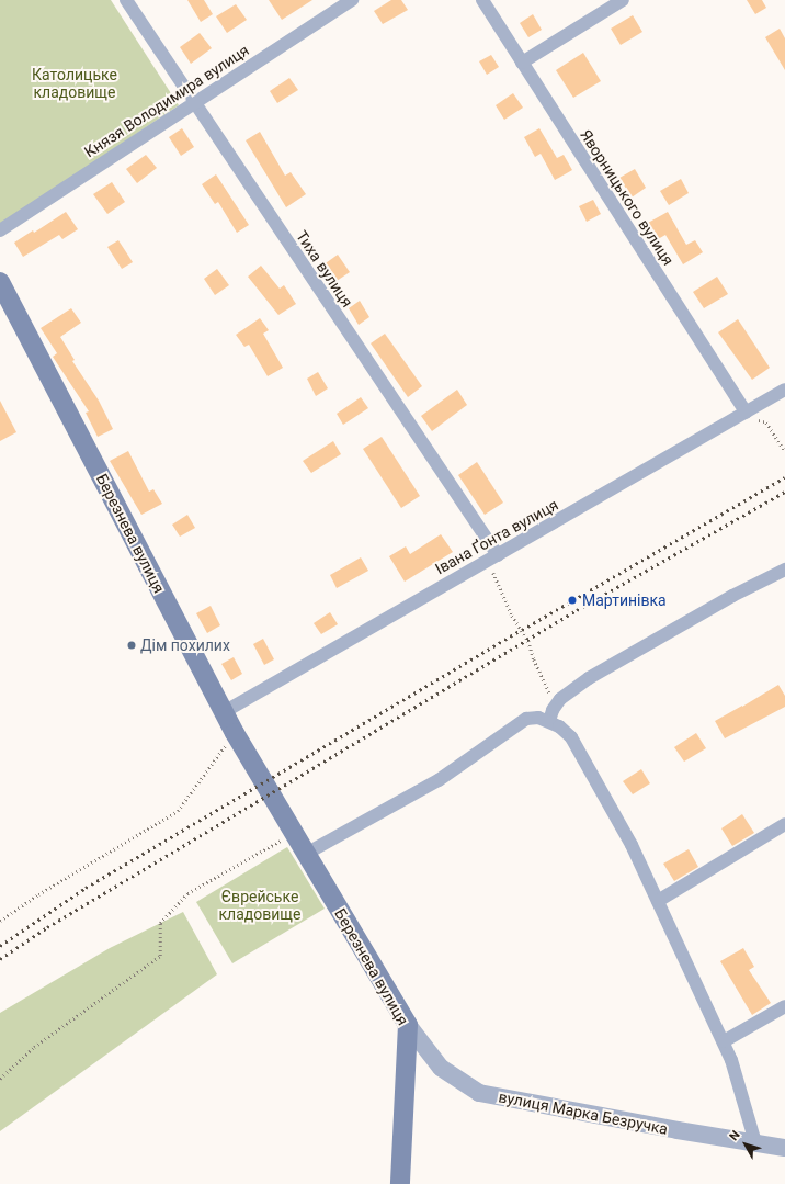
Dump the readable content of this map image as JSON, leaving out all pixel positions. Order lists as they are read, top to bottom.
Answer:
{
  "streets": {
    "main road": ["Березнева вулиця"],
    "street": [
      "Князя Володимира вулиця",
      "Яворницького вулиця",
      "Тиха вулиця",
      "Івана Ґонта вулиця",
      "вулиця Марка Безручка"
    ]
  },
  "crossings": [
    ["Князя Володимира вулиця", "Тиха вулиця"],
    ["Яворницького вулиця", "Івана Ґонта вулиця"],
    ["Тиха вулиця", "Івана Ґонта вулиця"],
    ["Березнева вулиця", "Івана Ґонта вулиця"],
    ["Березнева вулиця", "вулиця Марка Безручка"]
  ],
  "parks": ["Католицьке кладовище", "Єврейське кладовище"],
  "places": ["Мартинівка", "Дiм похилих"],
  "north": "top left"
}
